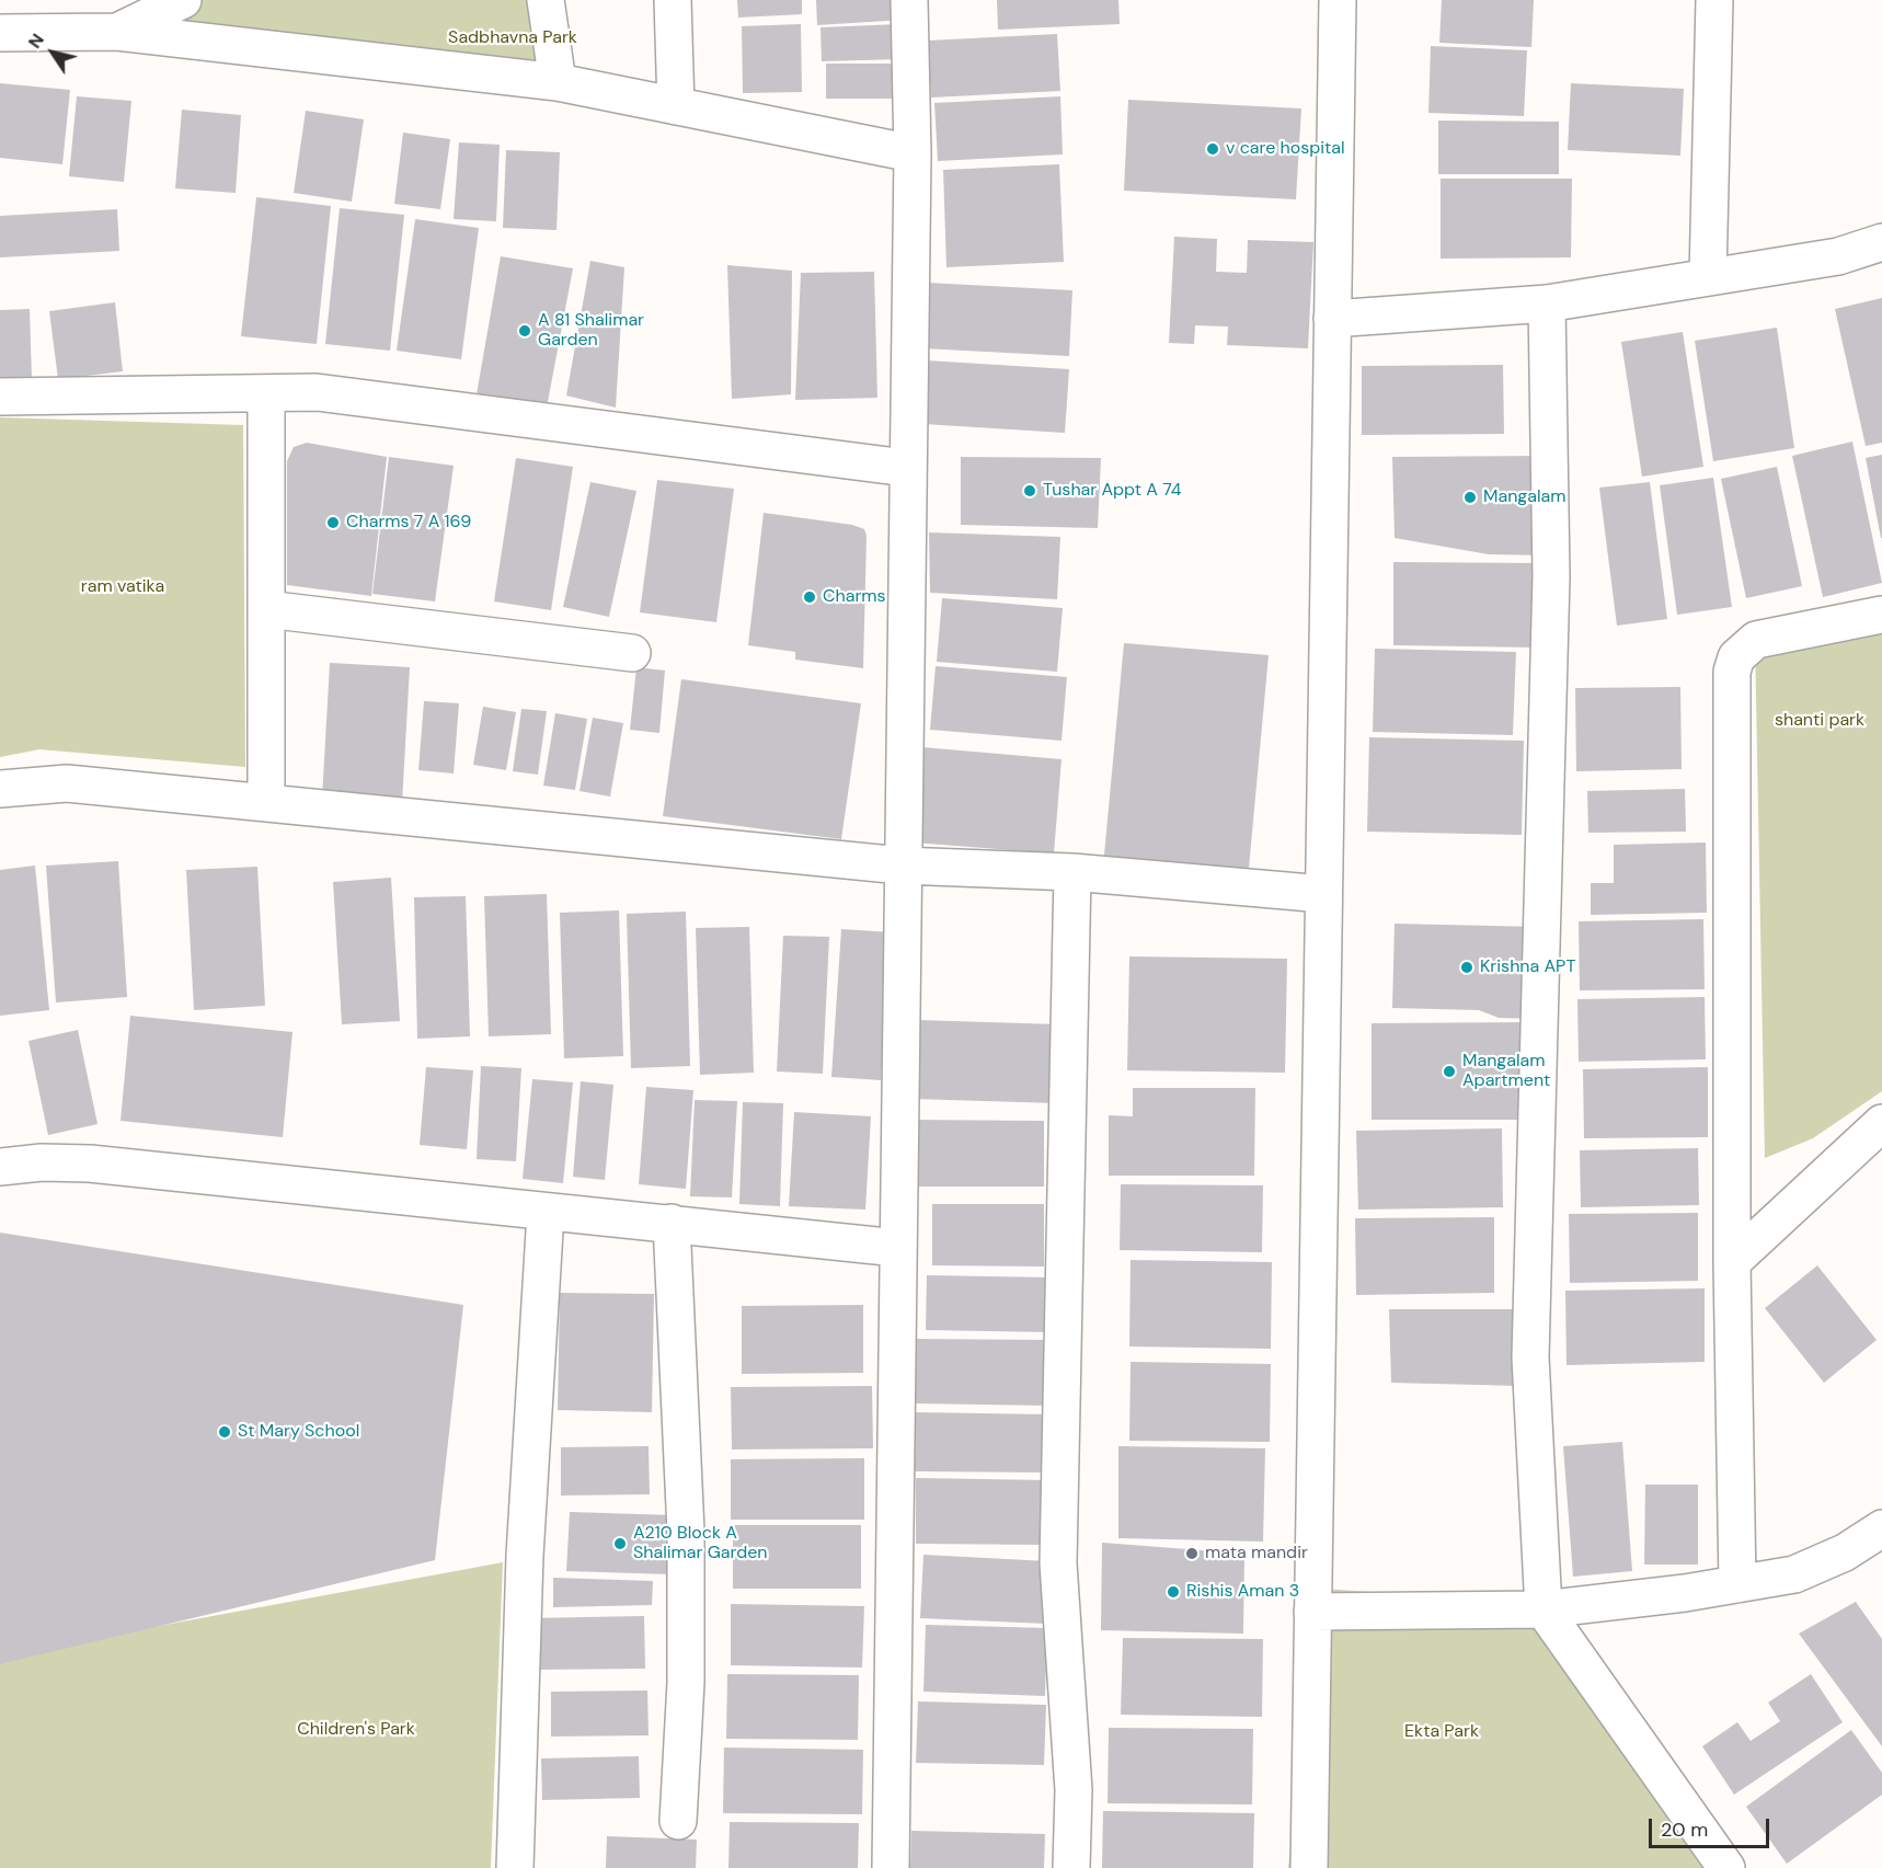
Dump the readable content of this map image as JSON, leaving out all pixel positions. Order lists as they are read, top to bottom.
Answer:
{
  "parks": [
    "Sadbhavna Park",
    "ram vatika",
    "shanti park",
    "Children's Park",
    "Ekta Park"
  ],
  "places": [
    "v care hospital",
    "A 81 Shalimar Garden",
    "Tushar Appt A 74",
    "Mangalam",
    "Charms 7 A 169",
    "Charms",
    "Krishna APT",
    "Mangalam Apartment",
    "St Mary School",
    "A210 Block A Shalimar Garden",
    "mata mandir",
    "Rishis Aman 3"
  ],
  "scale_bar": "20 m",
  "north": "top left"
}
